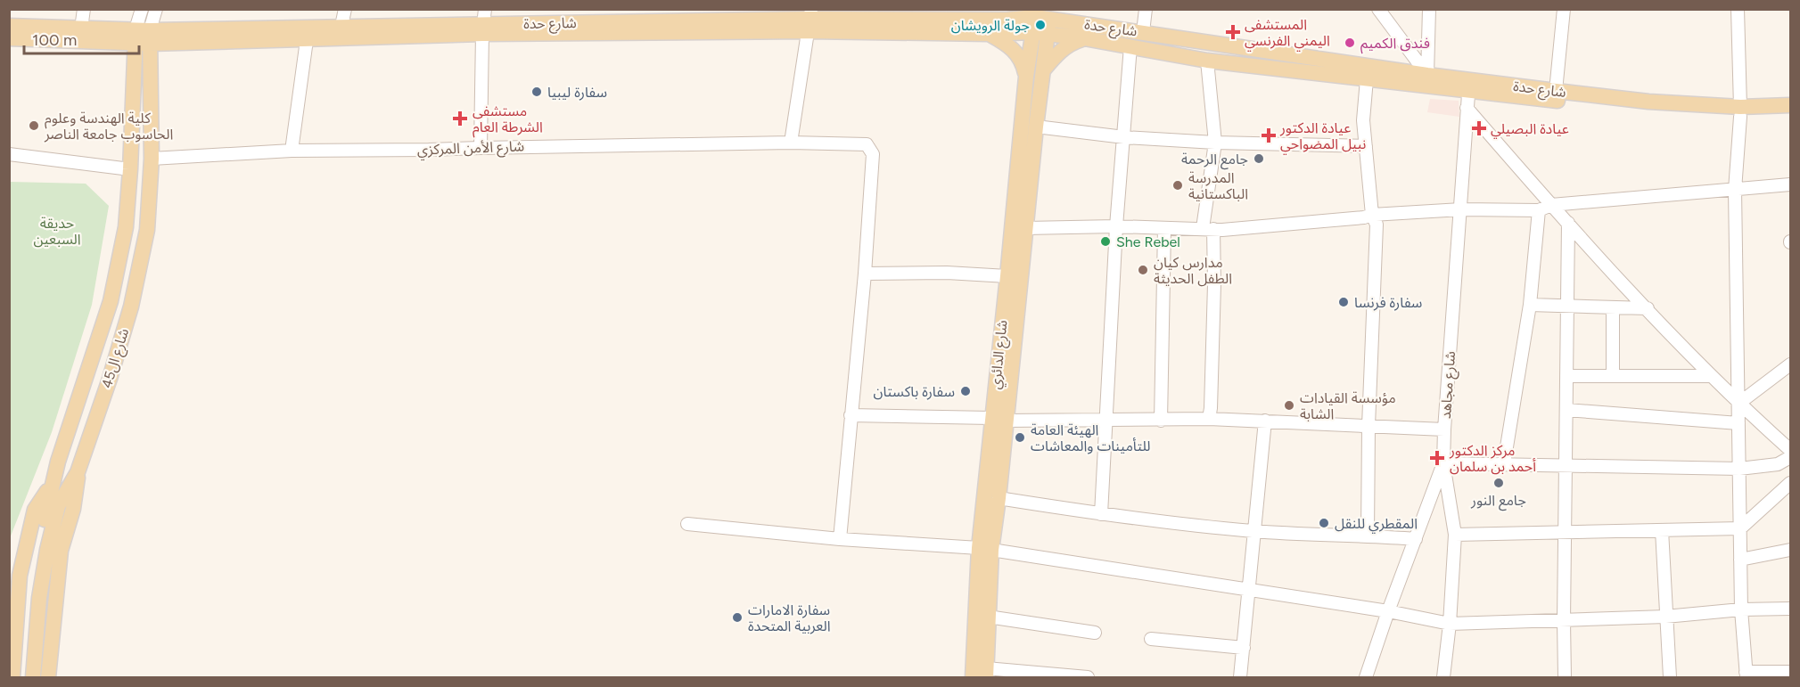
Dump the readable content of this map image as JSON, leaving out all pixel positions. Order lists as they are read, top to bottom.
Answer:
{
  "streets": {
    "main road": ["شارع حدة", "شارع الدائري", "شارع ال45"],
    "street": ["شارع الأمن المركزي", "شارع مجاهد"]
  },
  "crossings": [
    ["شارع حدة", "شارع الدائري"],
    ["شارع حدة", "شارع ال45"],
    ["شارع حدة", "شارع مجاهد"],
    ["شارع الأمن المركزي", "شارع ال45"]
  ],
  "parks": ["حديقة السبعين"],
  "places": {
    "other": [
      "جولة الرويشان",
      "فندق الكميم",
      "سفارة ليبيا",
      "كلية الهندسة وعلوم الحاسوب جامعة الناصر",
      "جامع الرحمة",
      "المدرسة الباكستانية",
      "She Rebel",
      "مدارس كيان الطفل الحديثة",
      "سفارة فرنسا",
      "سفارة باكستان",
      "مؤسسة القيادات الشابة",
      "الهيئة العامة للتأمينات والمعاشات",
      "جامع النور",
      "المقطري للنقل",
      "سفارة الامارات العربية المتحدة"
    ],
    "health": [
      "المستشفى اليمني الفرنسي",
      "مستشفى الشرطة العام",
      "عيادة البصيلي",
      "عيادة الدكتور نبيل المضواحي",
      "مركز الدكتور أحمد بن سلمان"
    ]
  },
  "scale_bar": "100 m"
}
